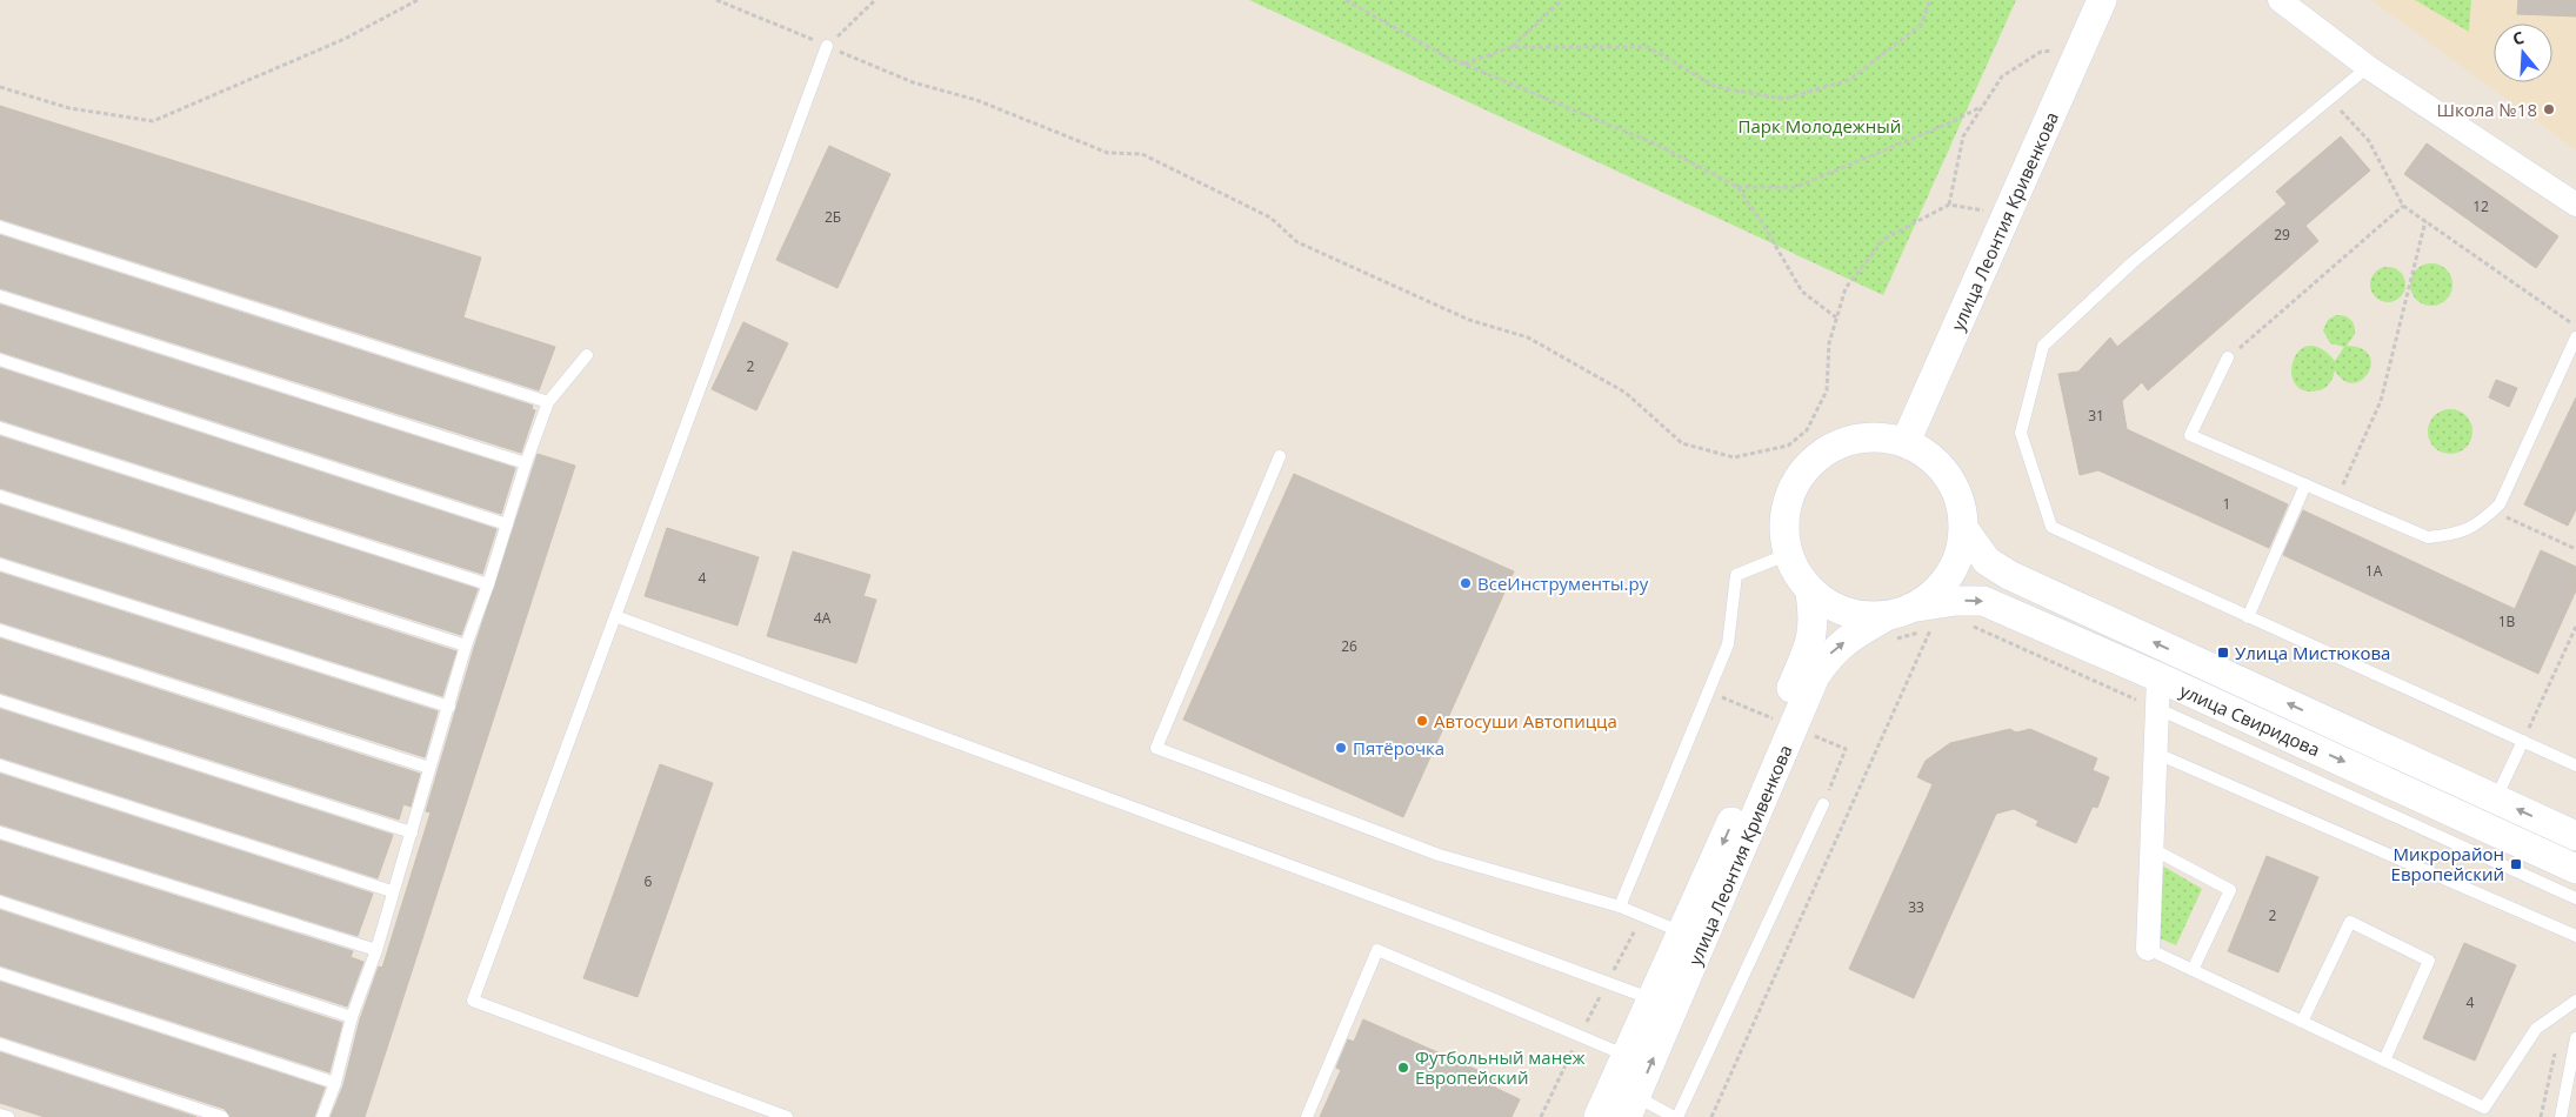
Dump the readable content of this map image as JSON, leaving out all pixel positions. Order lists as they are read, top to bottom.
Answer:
{
  "streets": {
    "street": ["улица Леонтия Кривенкова", "улица Свиридова"]
  },
  "crossings": [
    ["улица Леонтия Кривенкова", "улица Свиридова"]
  ],
  "parks": ["Парк Молодежный"],
  "places": {
    "other": [
      "Школа №18",
      "ВсеИнструменты.ру",
      "Автосуши Автопицца",
      "Пятёрочка",
      "Футбольный манеж Европейский"
    ],
    "transit": ["Улица Мистюкова", "Микрорайон Европейский"]
  },
  "house_numbers": [
    "12",
    "2Б",
    "29",
    "2",
    "31",
    "1",
    "1А",
    "4",
    "4А",
    "1В",
    "26",
    "6",
    "33",
    "2",
    "4"
  ],
  "north": "top"
}
